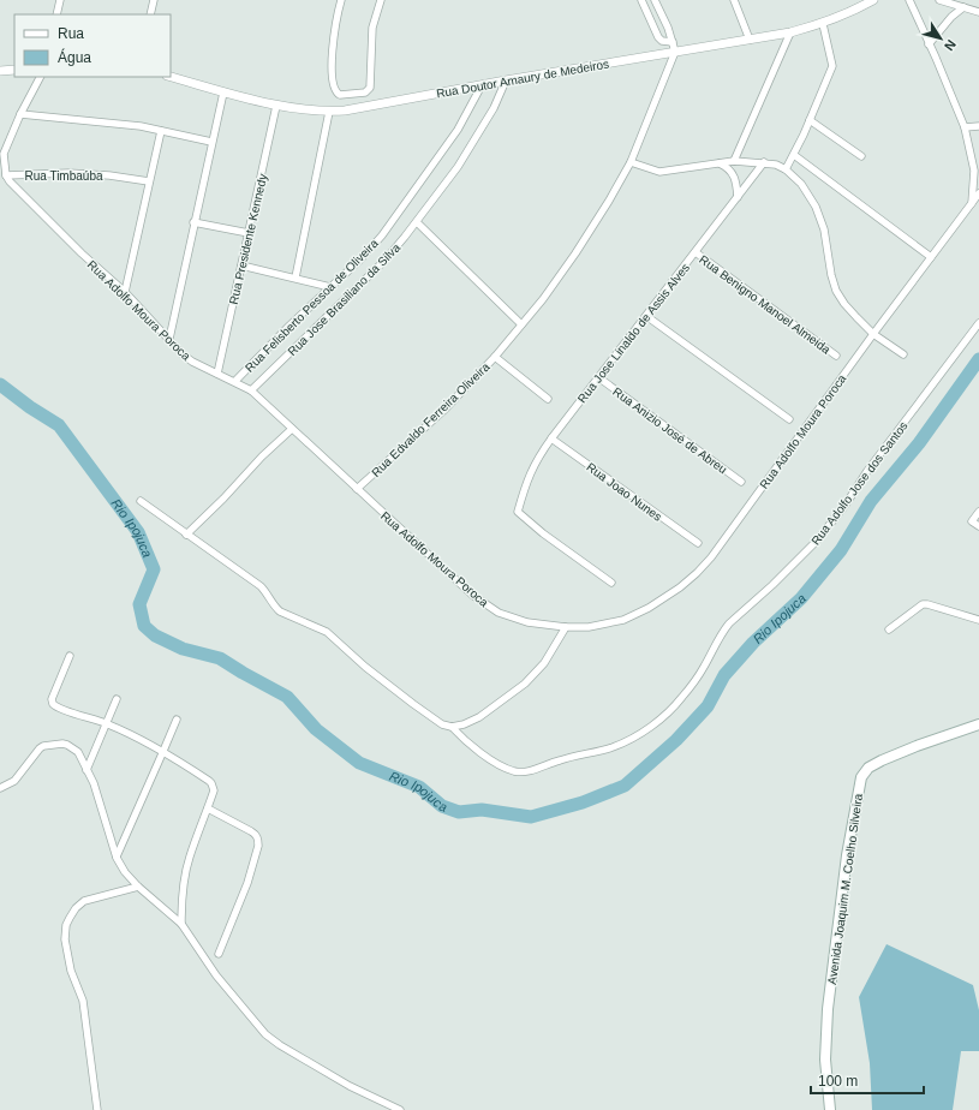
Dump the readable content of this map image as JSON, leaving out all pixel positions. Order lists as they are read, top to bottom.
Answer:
{
  "streets": {
    "main road": ["Avenida Joaquim M. Coelho Silveira"],
    "street": [
      "Rua Doutor Amaury de Medeiros",
      "Rua Timbaúba",
      "Rua Presidente Kennedy",
      "Rua Jose Brasiliano da Silva",
      "Rua Benigno Manoel Almeida",
      "Rua Felisberto Pessoa de Oliveira",
      "Rua Adolfo Moura Poroca",
      "Rua Jose Linaldo de Assis Alves",
      "Rua Edvaldo Ferreira Oliveira",
      "Rua Anizio José de Abreu",
      "Rua Adolfo Jose dos Santos",
      "Rua Joao Nunes"
    ]
  },
  "crossings": [
    ["Rua Doutor Amaury de Medeiros", "Rua Presidente Kennedy"],
    ["Rua Doutor Amaury de Medeiros", "Rua Jose Brasiliano da Silva"],
    ["Rua Doutor Amaury de Medeiros", "Rua Felisberto Pessoa de Oliveira"],
    ["Rua Doutor Amaury de Medeiros", "Rua Edvaldo Ferreira Oliveira"],
    ["Rua Timbaúba", "Rua Adolfo Moura Poroca"],
    ["Rua Presidente Kennedy", "Rua Adolfo Moura Poroca"],
    ["Rua Jose Brasiliano da Silva", "Rua Adolfo Moura Poroca"],
    ["Rua Benigno Manoel Almeida", "Rua Jose Linaldo de Assis Alves"],
    ["Rua Felisberto Pessoa de Oliveira", "Rua Adolfo Moura Poroca"],
    ["Rua Adolfo Moura Poroca", "Rua Edvaldo Ferreira Oliveira"],
    ["Rua Jose Linaldo de Assis Alves", "Rua Anizio José de Abreu"],
    ["Rua Jose Linaldo de Assis Alves", "Rua Joao Nunes"]
  ],
  "water": ["Rio Ipojuca"],
  "legend": ["Rua", "Água"],
  "scale_bar": "100 m",
  "north": "bottom right"
}
